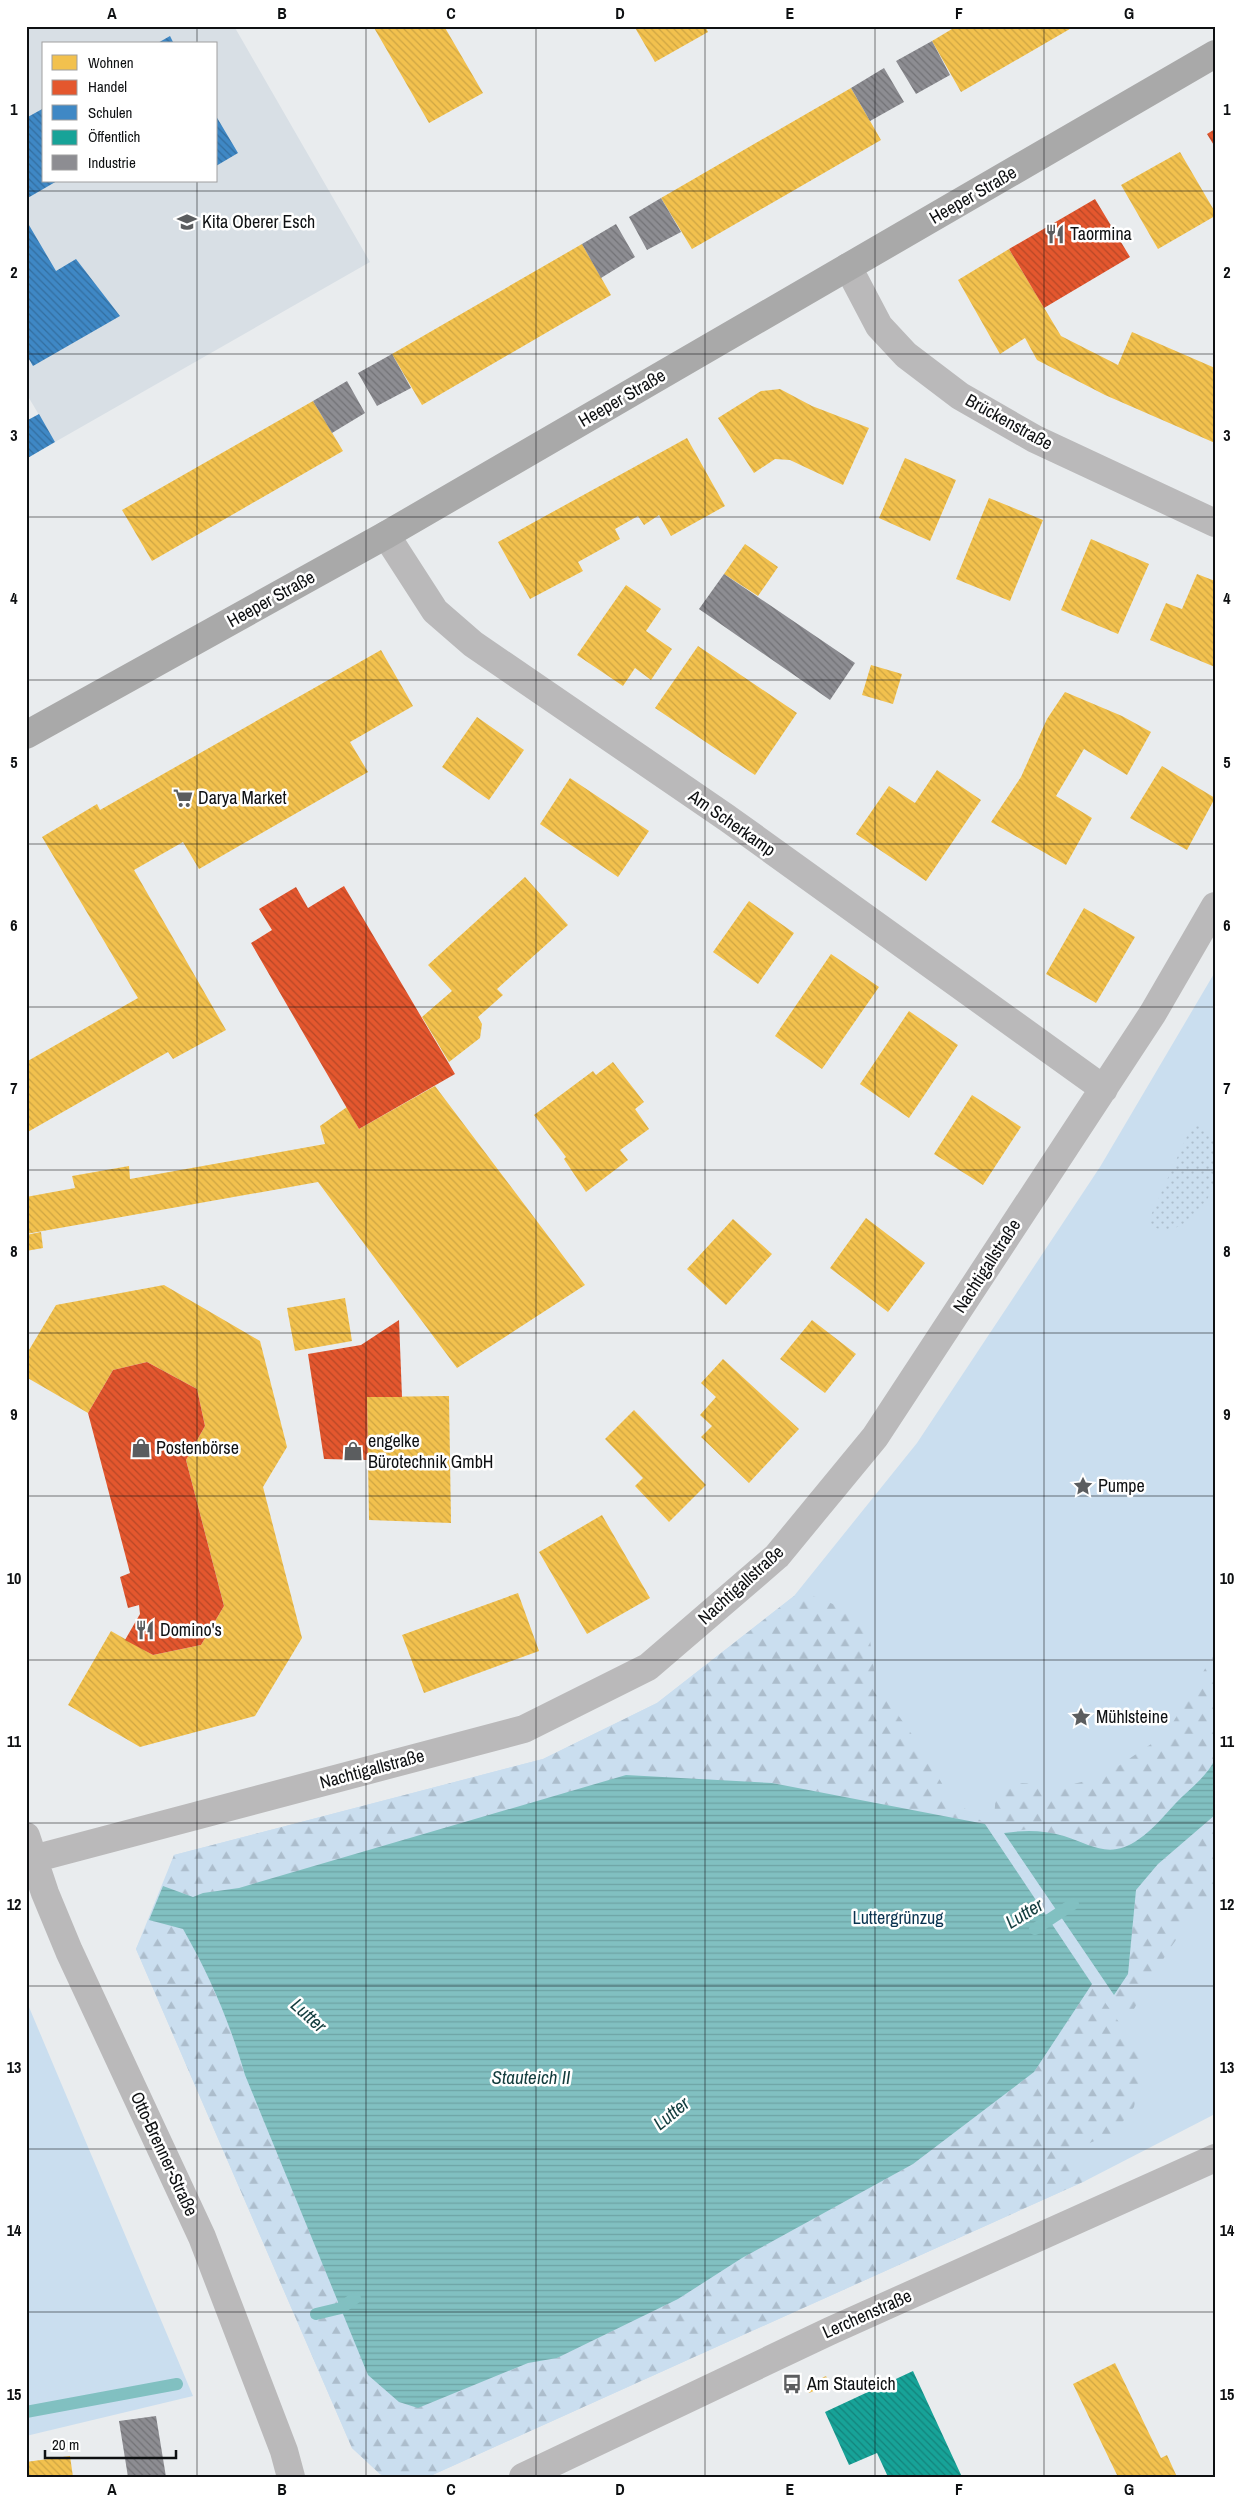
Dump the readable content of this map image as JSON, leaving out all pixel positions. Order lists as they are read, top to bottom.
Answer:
{
  "streets": {
    "main road": ["Heeper Straße"],
    "street": [
      "Brückenstraße",
      "Am Scherkamp",
      "Nachtigallstraße",
      "Otto-Brenner-Straße",
      "Lerchenstraße"
    ]
  },
  "crossings": [
    ["Heeper Straße", "Brückenstraße"],
    ["Heeper Straße", "Am Scherkamp"],
    ["Am Scherkamp", "Nachtigallstraße"],
    ["Nachtigallstraße", "Otto-Brenner-Straße"]
  ],
  "water": ["Lutter", "Stauteich II"],
  "parks": ["Luttergrünzug"],
  "places": {
    "school or university": ["Kita Oberer Esch"],
    "restaurant": ["Taormina", "Domino's"],
    "supermarket": ["Darya Market"],
    "shop": ["Postenbörse", "engelke Bürotechnik GmbH"],
    "place": ["Pumpe", "Mühlsteine"],
    "bus stop": ["Am Stauteich"]
  },
  "legend": [
    "Wohnen",
    "Handel",
    "Schulen",
    "Öffentlich",
    "Industrie"
  ],
  "scale_bar": "20 m",
  "grid": {
    "columns": [
      "A",
      "B",
      "C",
      "D",
      "E",
      "F",
      "G"
    ],
    "rows": [
      "1",
      "2",
      "3",
      "4",
      "5",
      "6",
      "7",
      "8",
      "9",
      "10",
      "11",
      "12",
      "13",
      "14",
      "15"
    ]
  }
}
